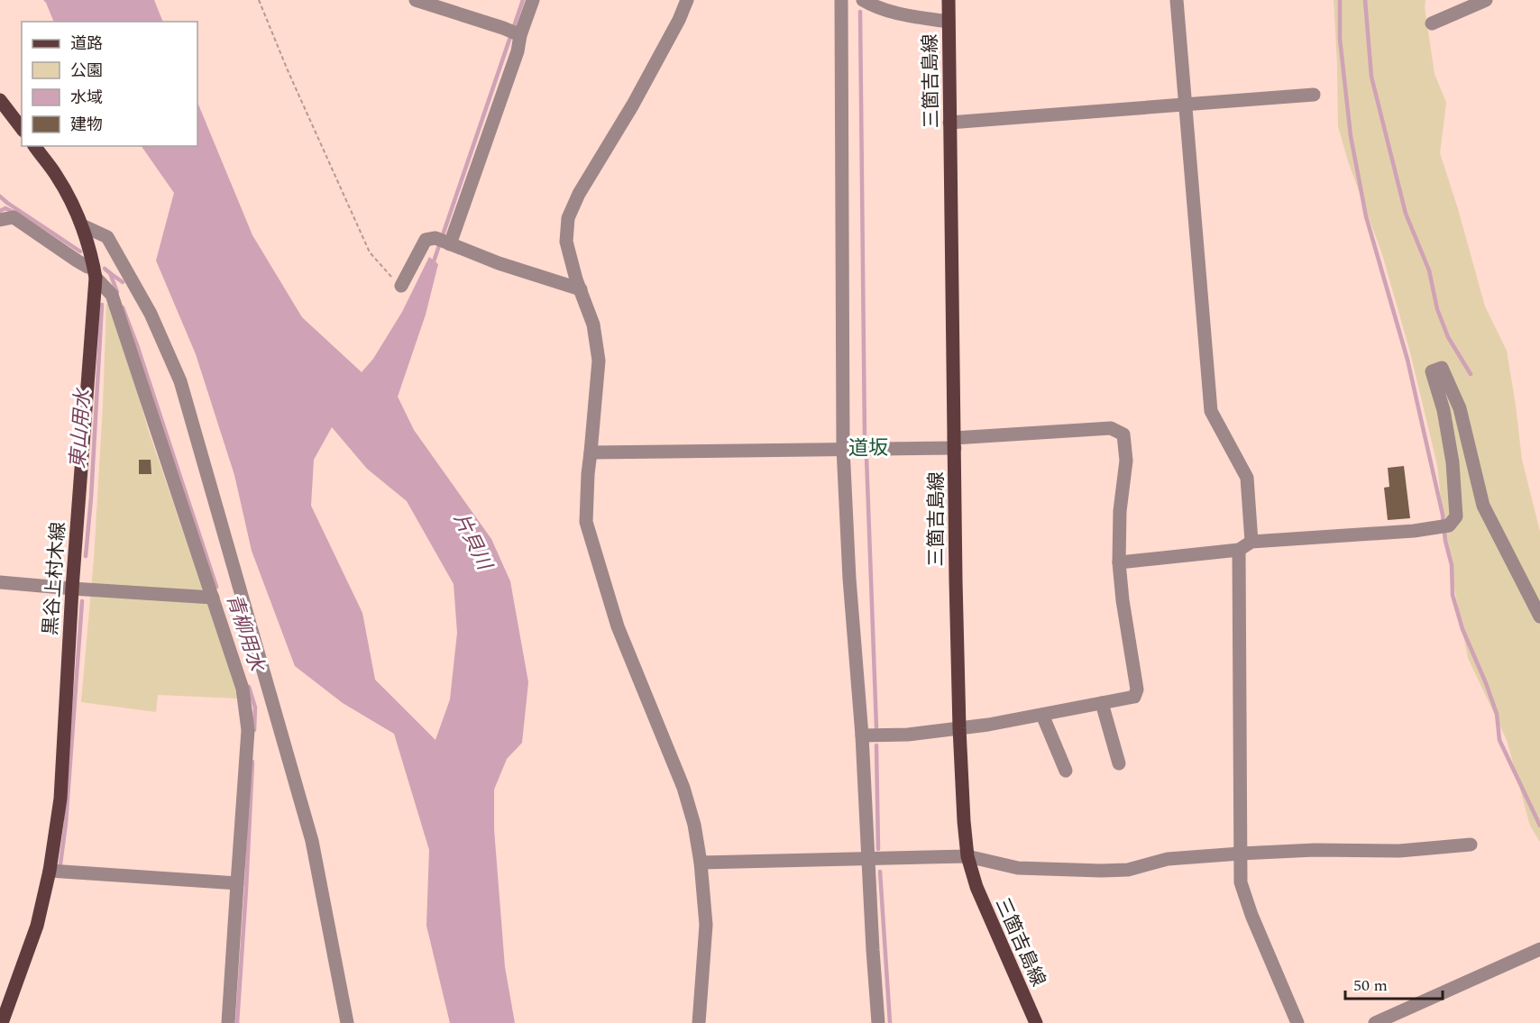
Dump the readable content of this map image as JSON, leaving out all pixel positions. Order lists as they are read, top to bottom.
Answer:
{
  "streets": {
    "main road": ["三箇吉島線", "黒谷上村木線"]
  },
  "districts": ["道坂"],
  "water": ["東山用水", "片貝川", "青柳用水"],
  "legend": [
    "道路",
    "公園",
    "水域",
    "建物"
  ],
  "scale_bar": "50 m"
}
